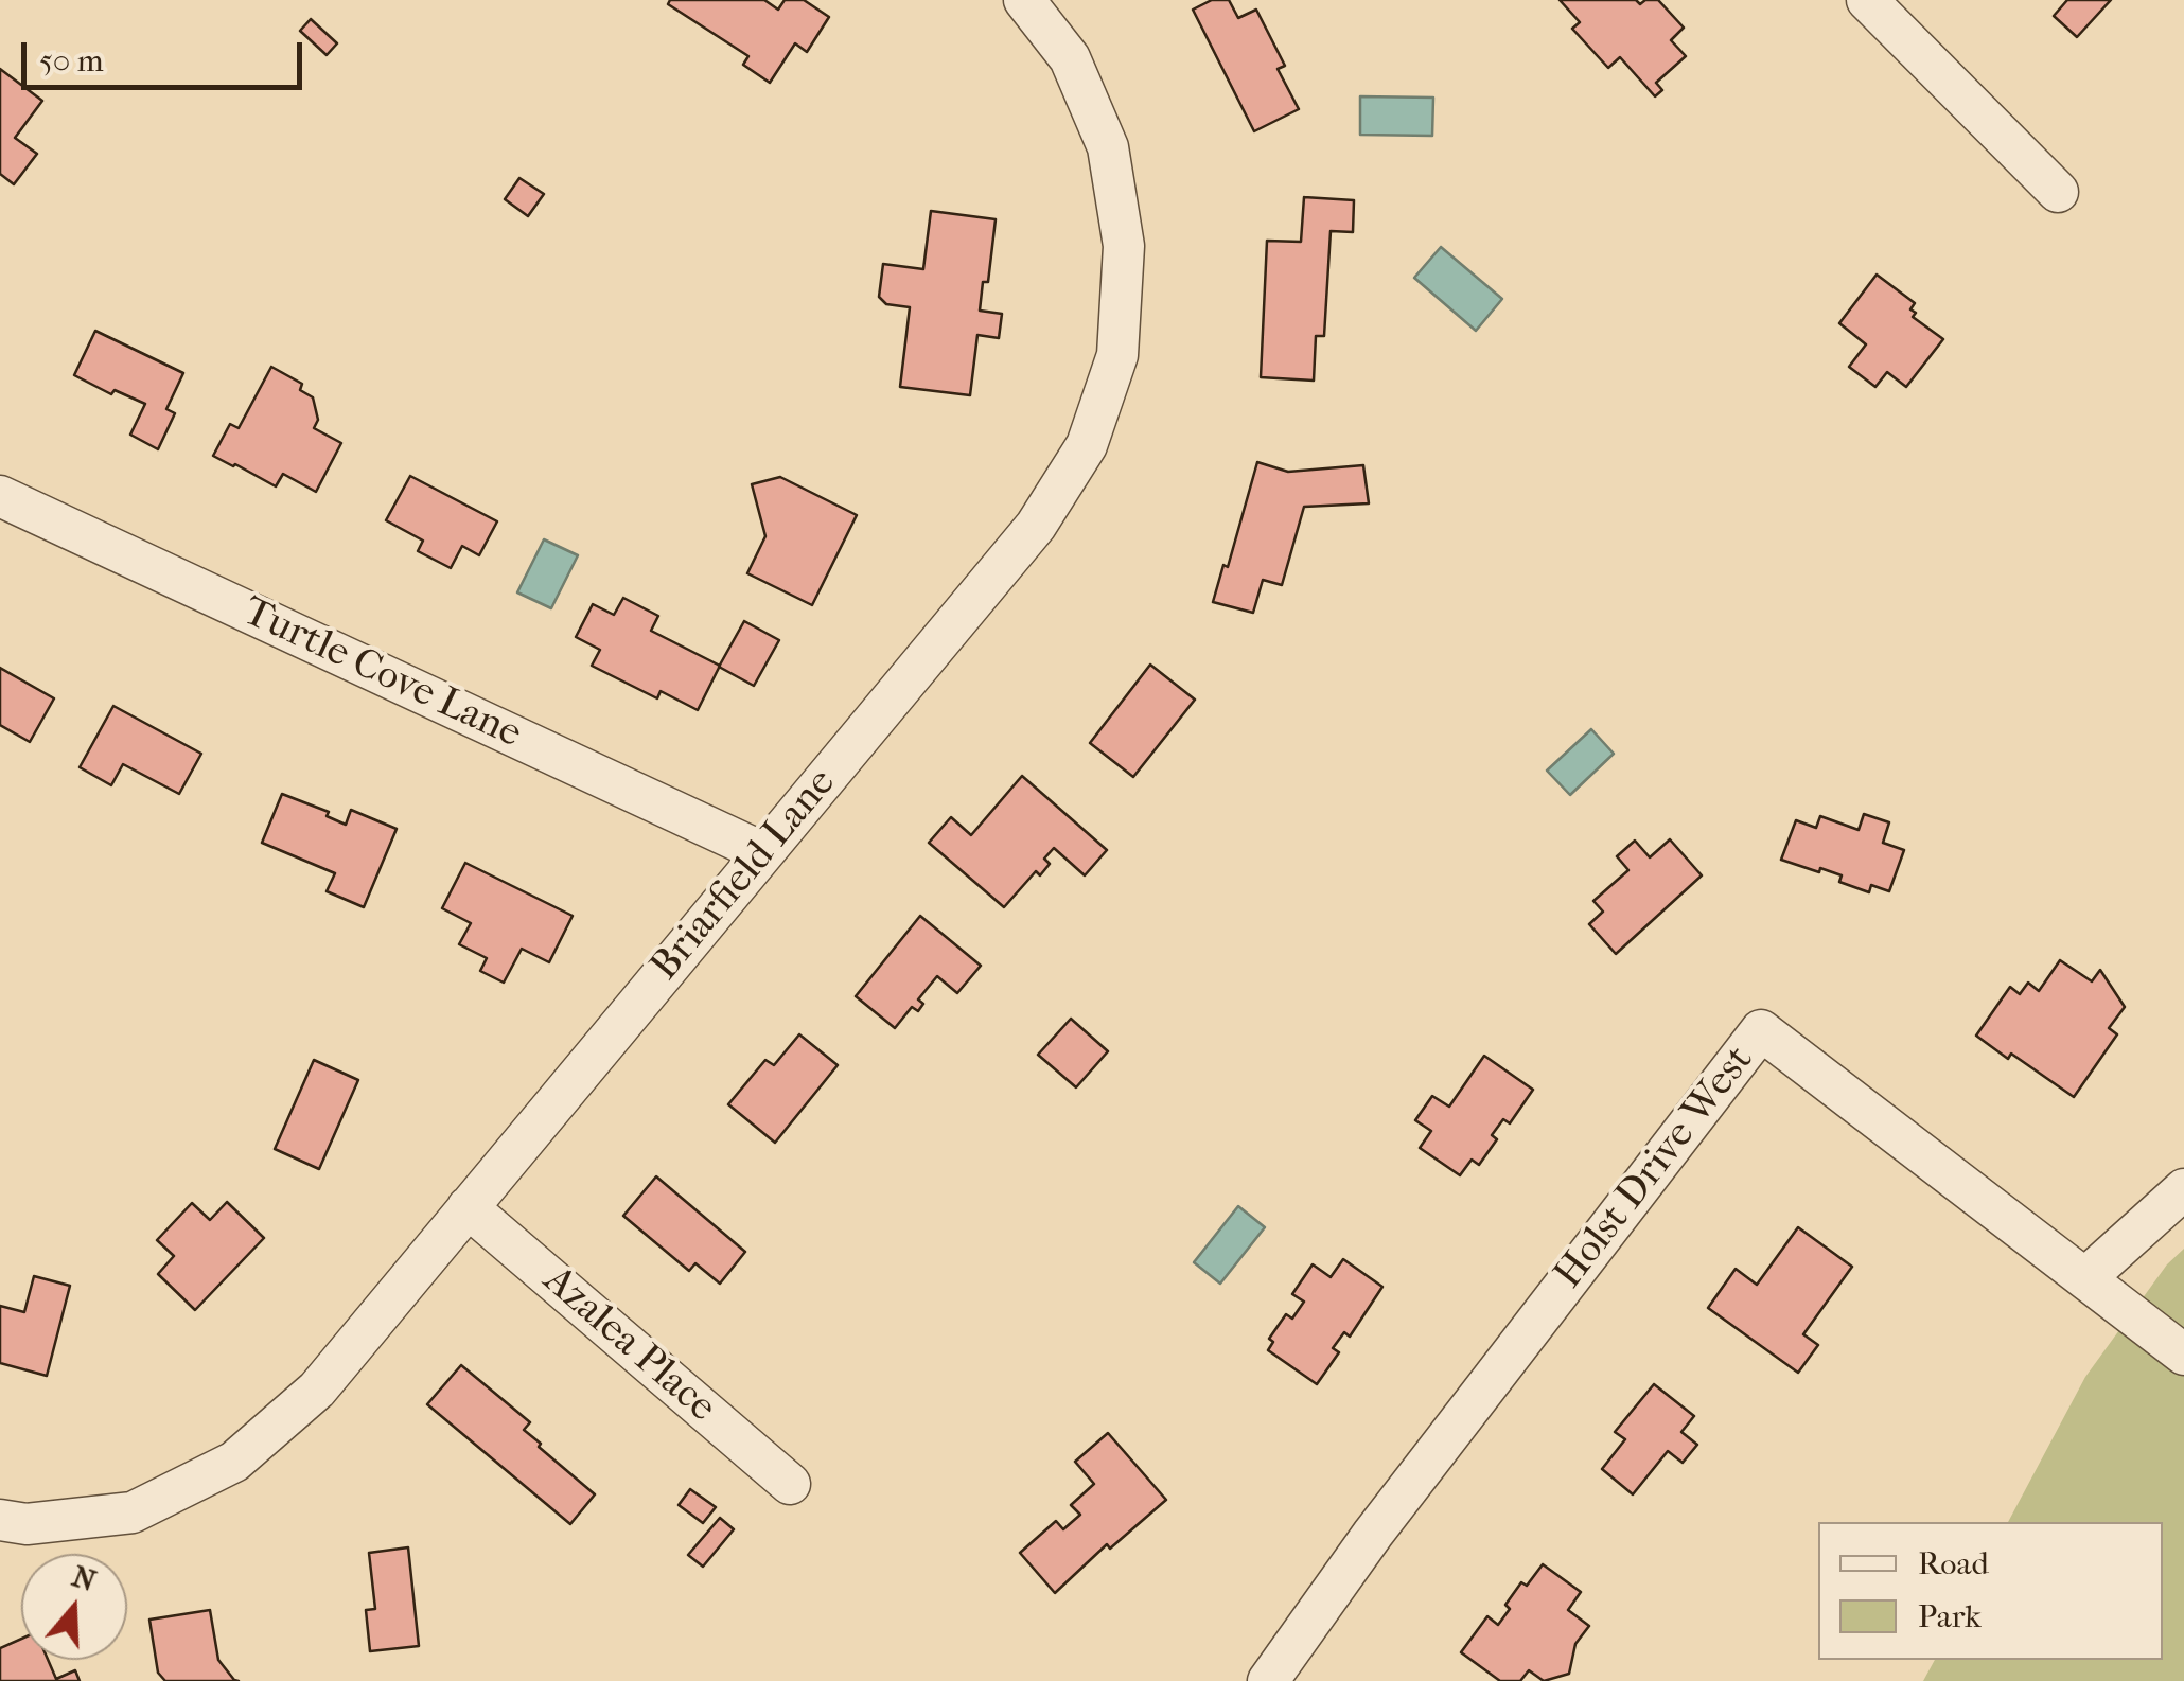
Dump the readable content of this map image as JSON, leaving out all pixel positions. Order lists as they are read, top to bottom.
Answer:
{
  "streets": {
    "street": [
      "Turtle Cove Lane",
      "Briarfield Lane",
      "Holst Drive West",
      "Azalea Place"
    ]
  },
  "crossings": [
    ["Turtle Cove Lane", "Briarfield Lane"],
    ["Briarfield Lane", "Azalea Place"]
  ],
  "legend": ["Road", "Park"],
  "scale_bar": "50 m",
  "north": "top"
}
